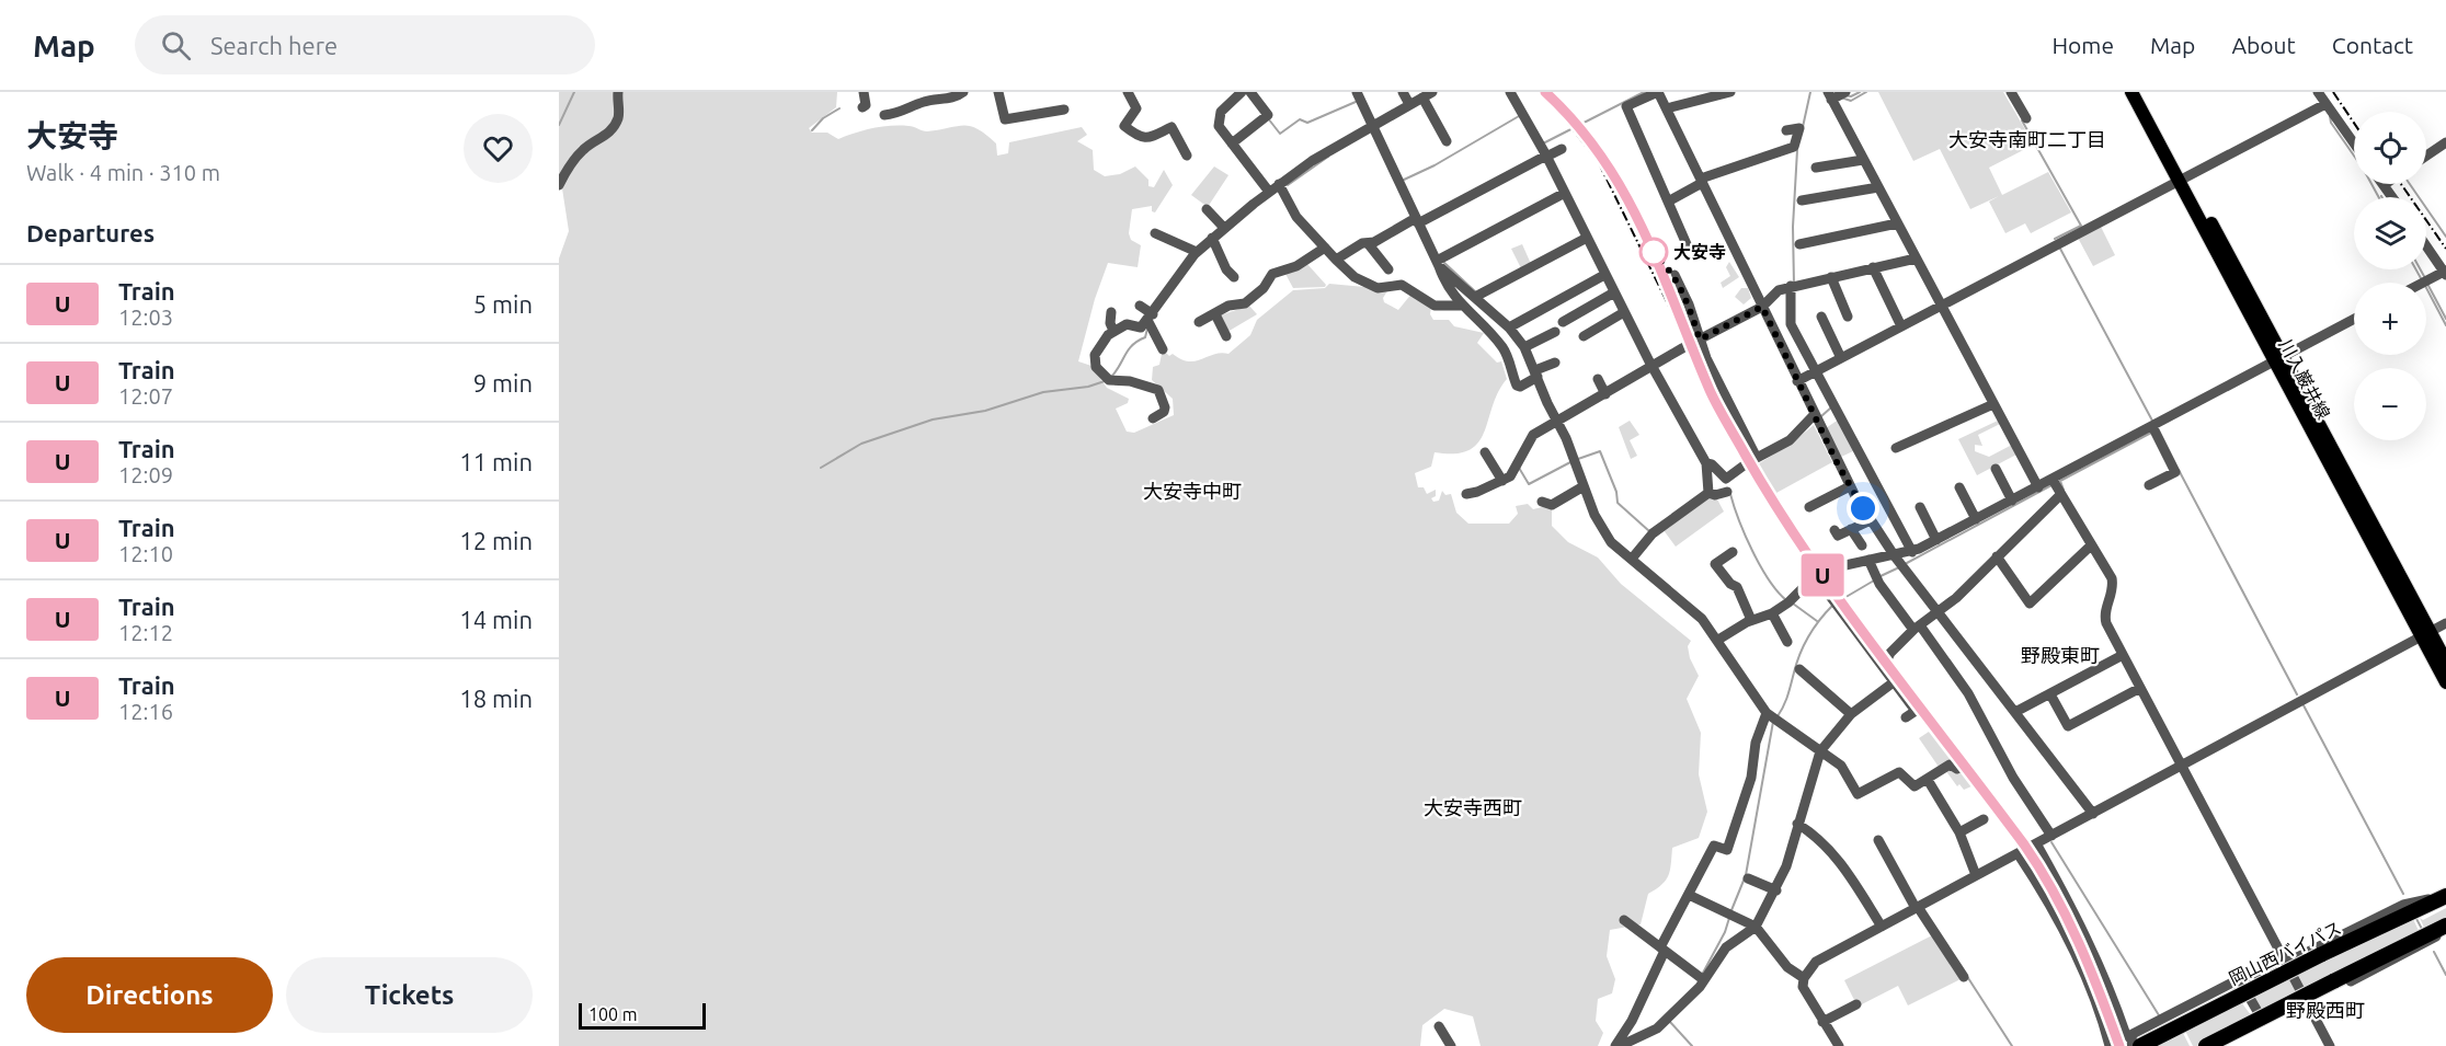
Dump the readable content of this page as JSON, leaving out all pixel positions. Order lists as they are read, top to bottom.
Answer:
{
  "streets": {
    "highway": ["岡山西バイパス"],
    "main road": ["川入巌井線"]
  },
  "districts": [
    "大安寺南町二丁目",
    "大安寺中町",
    "野殿東町",
    "大安寺西町",
    "野殿西町"
  ],
  "places": ["大安寺"],
  "scale_bar": "100 m",
  "page": {
    "header": "Map",
    "search": "Search here",
    "nav": [
      "Home",
      "Map",
      "About",
      "Contact"
    ],
    "heading": [
      ["大安寺", "Walk · 4 min · 310 m"],
      "Departures"
    ],
    "on_map": "U",
    "map_buttons": ["+", "−"],
    "list": [
      {
        "mark": "U",
        "name": "Train",
        "note": "12:03",
        "value": "5 min"
      },
      {
        "mark": "U",
        "name": "Train",
        "note": "12:07",
        "value": "9 min"
      },
      {
        "mark": "U",
        "name": "Train",
        "note": "12:09",
        "value": "11 min"
      },
      {
        "mark": "U",
        "name": "Train",
        "note": "12:10",
        "value": "12 min"
      },
      {
        "mark": "U",
        "name": "Train",
        "note": "12:12",
        "value": "14 min"
      },
      {
        "mark": "U",
        "name": "Train",
        "note": "12:16",
        "value": "18 min"
      }
    ],
    "buttons": ["Directions", "Tickets"],
    "scale": "100 m"
  }
}
